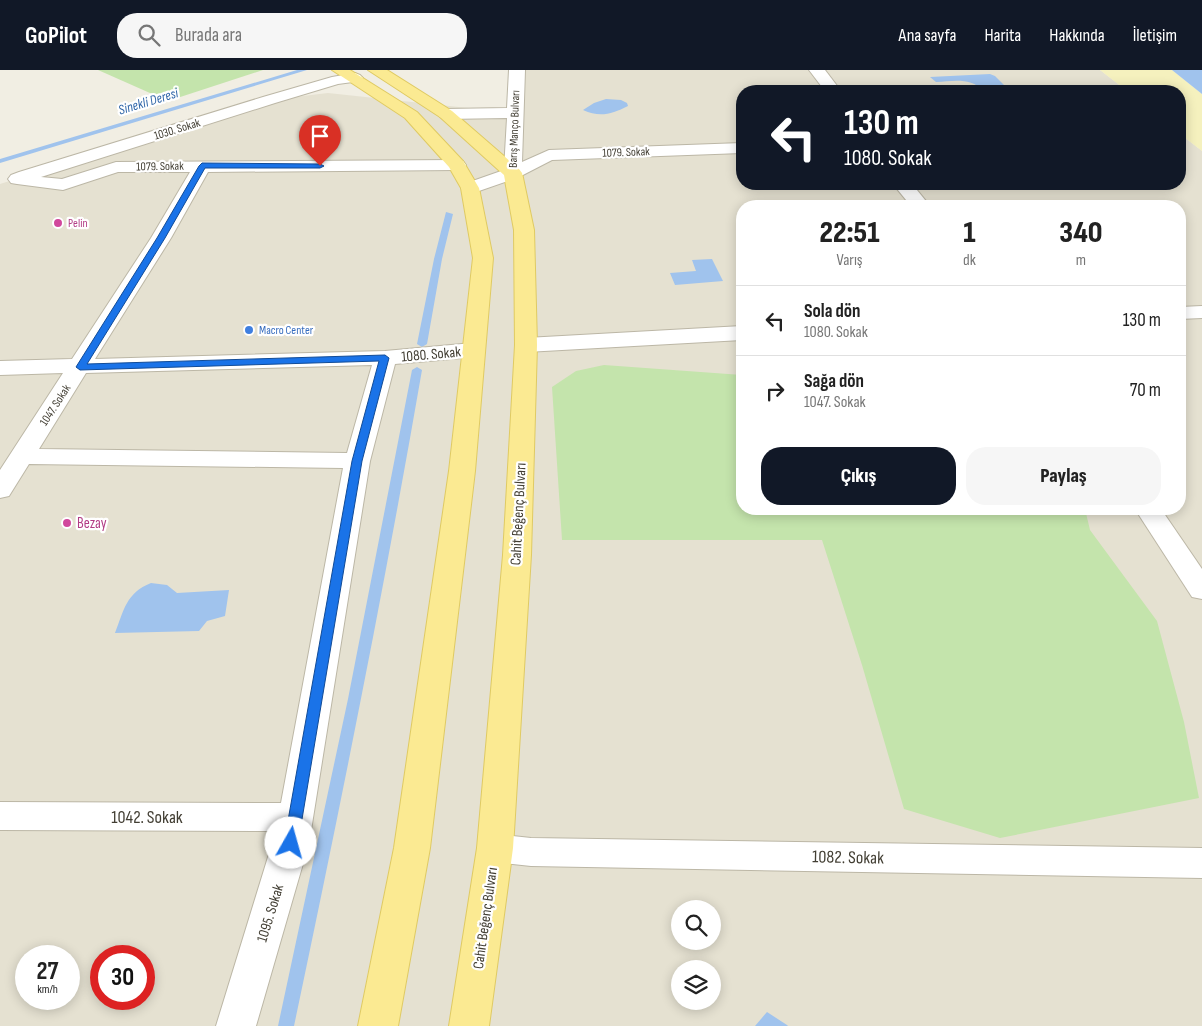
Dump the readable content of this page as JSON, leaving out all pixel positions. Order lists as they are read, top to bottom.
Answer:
{
  "streets": {
    "main road": ["Cahit Beğenç Bulvarı"],
    "street": [
      "1030. Sokak",
      "Barış Manço Bulvarı",
      "1079. Sokak",
      "1080. Sokak",
      "1047. Sokak",
      "1042. Sokak",
      "1082. Sokak",
      "1095. Sokak"
    ]
  },
  "crossings": [
    ["1030. Sokak", "1079. Sokak"],
    ["Barış Manço Bulvarı", "1079. Sokak"],
    ["Barış Manço Bulvarı", "Cahit Beğenç Bulvarı"],
    ["1079. Sokak", "1047. Sokak"],
    ["1079. Sokak", "Cahit Beğenç Bulvarı"],
    ["1080. Sokak", "1047. Sokak"],
    ["1080. Sokak", "1095. Sokak"],
    ["Cahit Beğenç Bulvarı", "1082. Sokak"],
    ["1042. Sokak", "1095. Sokak"]
  ],
  "water": ["Sinekli Deresi"],
  "places": ["Pelin", "Macro Center", "Bezay"],
  "page": {
    "header": "GoPilot",
    "search": "Burada ara",
    "nav": [
      "Ana sayfa",
      "Harita",
      "Hakkında",
      "İletişim"
    ],
    "turn": ["130 m", "1080. Sokak"],
    "eta": [
      "22:51",
      "Varış",
      "1",
      "dk",
      "340",
      "m"
    ],
    "list": [
      {
        "name": "Sola dön",
        "note": "1080. Sokak",
        "value": "130 m"
      },
      {
        "name": "Sağa dön",
        "note": "1047. Sokak",
        "value": "70 m"
      }
    ],
    "buttons": ["Çıkış", "Paylaş"],
    "speed": "27 km/h",
    "limit": "30"
  }
}
